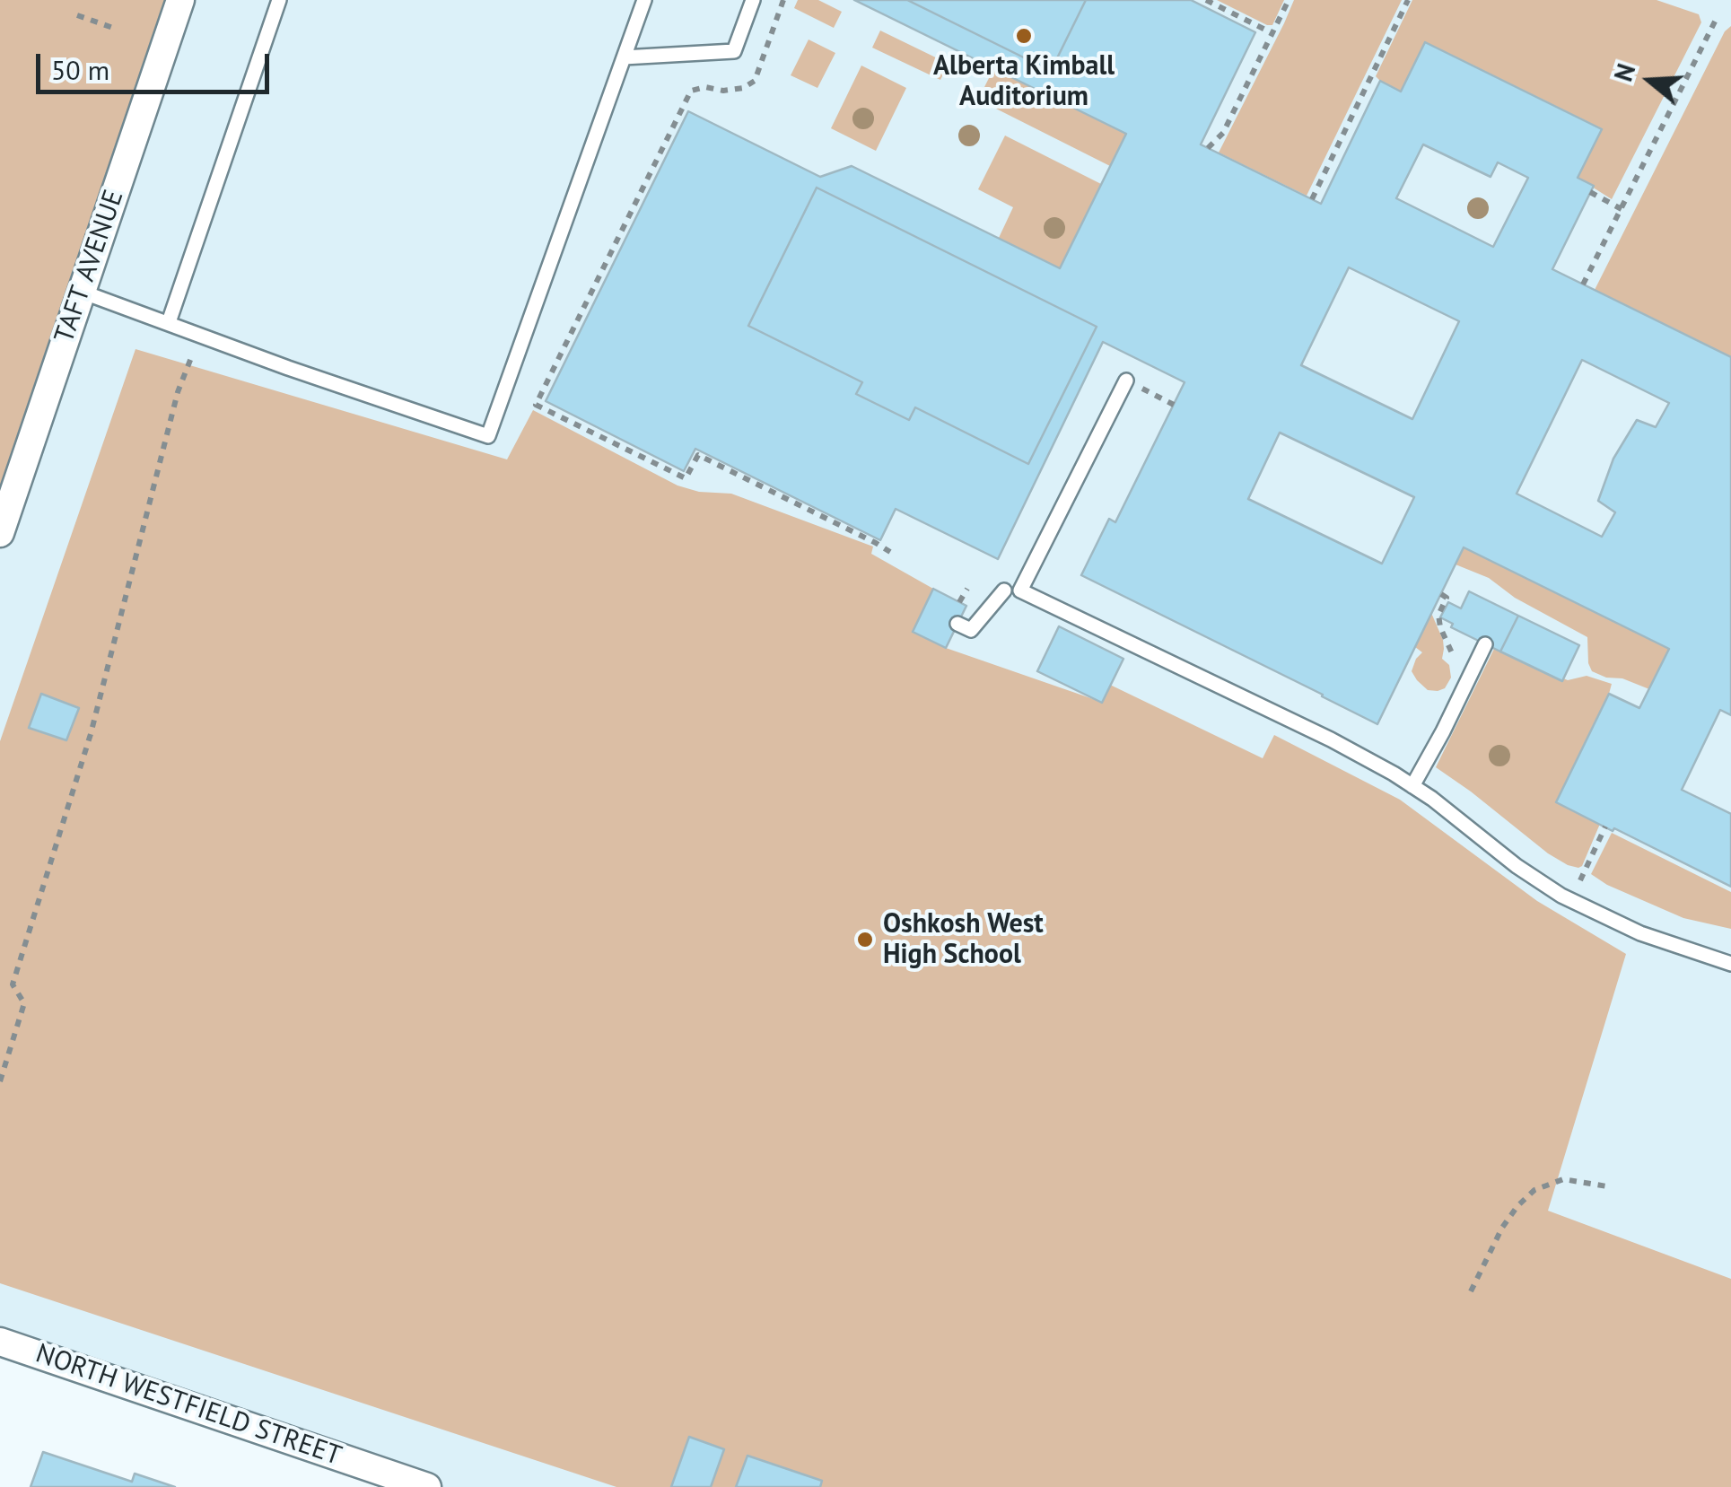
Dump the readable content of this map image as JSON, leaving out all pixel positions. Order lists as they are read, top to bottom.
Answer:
{
  "streets": {
    "street": ["TAFT AVENUE", "NORTH WESTFIELD STREET"]
  },
  "places": ["Alberta Kimball Auditorium", "Oshkosh West High School"],
  "scale_bar": "50 m",
  "north": "left"
}
